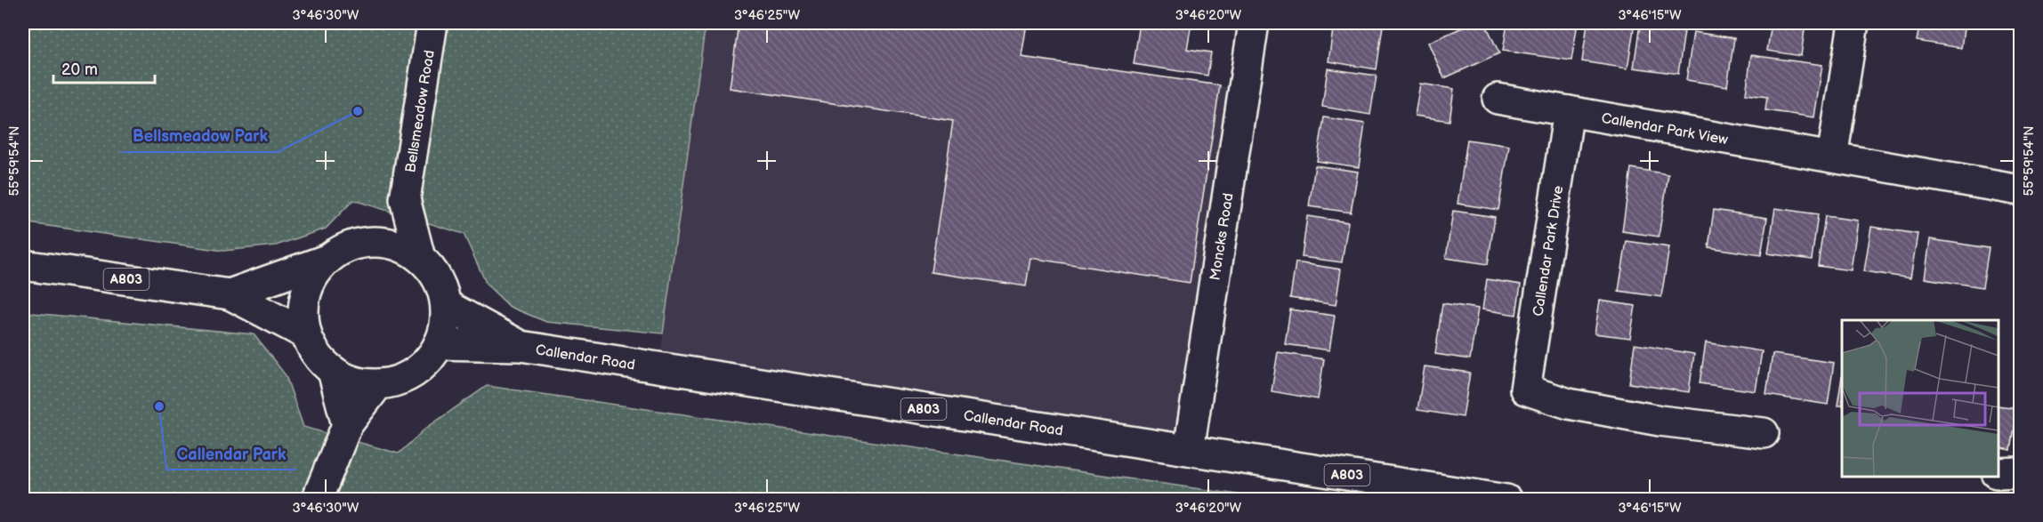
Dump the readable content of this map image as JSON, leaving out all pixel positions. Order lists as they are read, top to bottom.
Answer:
{
  "streets": {
    "main road": [
      "Bellsmeadow Road",
      "Callendar Park View",
      "Moncks Road",
      "Callendar Park Drive",
      "A803",
      "Callendar Road"
    ]
  },
  "crossings": [
    ["Bellsmeadow Road", "A803"],
    ["Bellsmeadow Road", "Callendar Road"],
    ["Callendar Park View", "Callendar Park Drive"],
    ["Moncks Road", "Callendar Road"],
    ["A803", "Callendar Road"]
  ],
  "places": ["Bellsmeadow Park", "Callendar Park"],
  "scale_bar": "20 m",
  "coordinates": [
    "3°46'30\"W",
    "3°46'25\"W",
    "3°46'20\"W",
    "3°46'15\"W",
    "55°59'54\"N"
  ]
}
